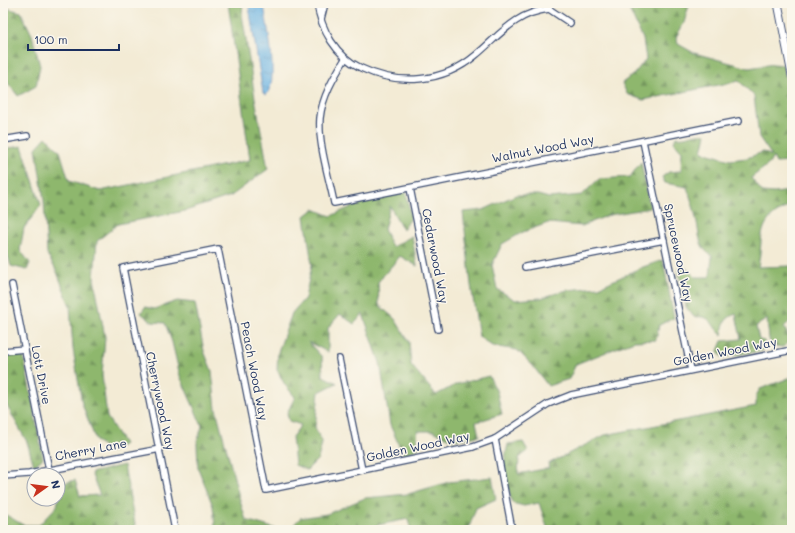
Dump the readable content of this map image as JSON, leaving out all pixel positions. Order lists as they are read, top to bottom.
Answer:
{
  "streets": {
    "street": [
      "Walnut Wood Way",
      "Sprucewood Way",
      "Cedarwood Way",
      "Golden Wood Way",
      "Peach Wood Way",
      "Lott Drive",
      "Cherrywood Way",
      "Cherry Lane"
    ]
  },
  "crossings": [
    ["Walnut Wood Way", "Sprucewood Way"],
    ["Walnut Wood Way", "Cedarwood Way"],
    ["Sprucewood Way", "Golden Wood Way"],
    ["Golden Wood Way", "Peach Wood Way"],
    ["Peach Wood Way", "Cherrywood Way"],
    ["Cherrywood Way", "Cherry Lane"]
  ],
  "scale_bar": "100 m",
  "north": "right"
}
